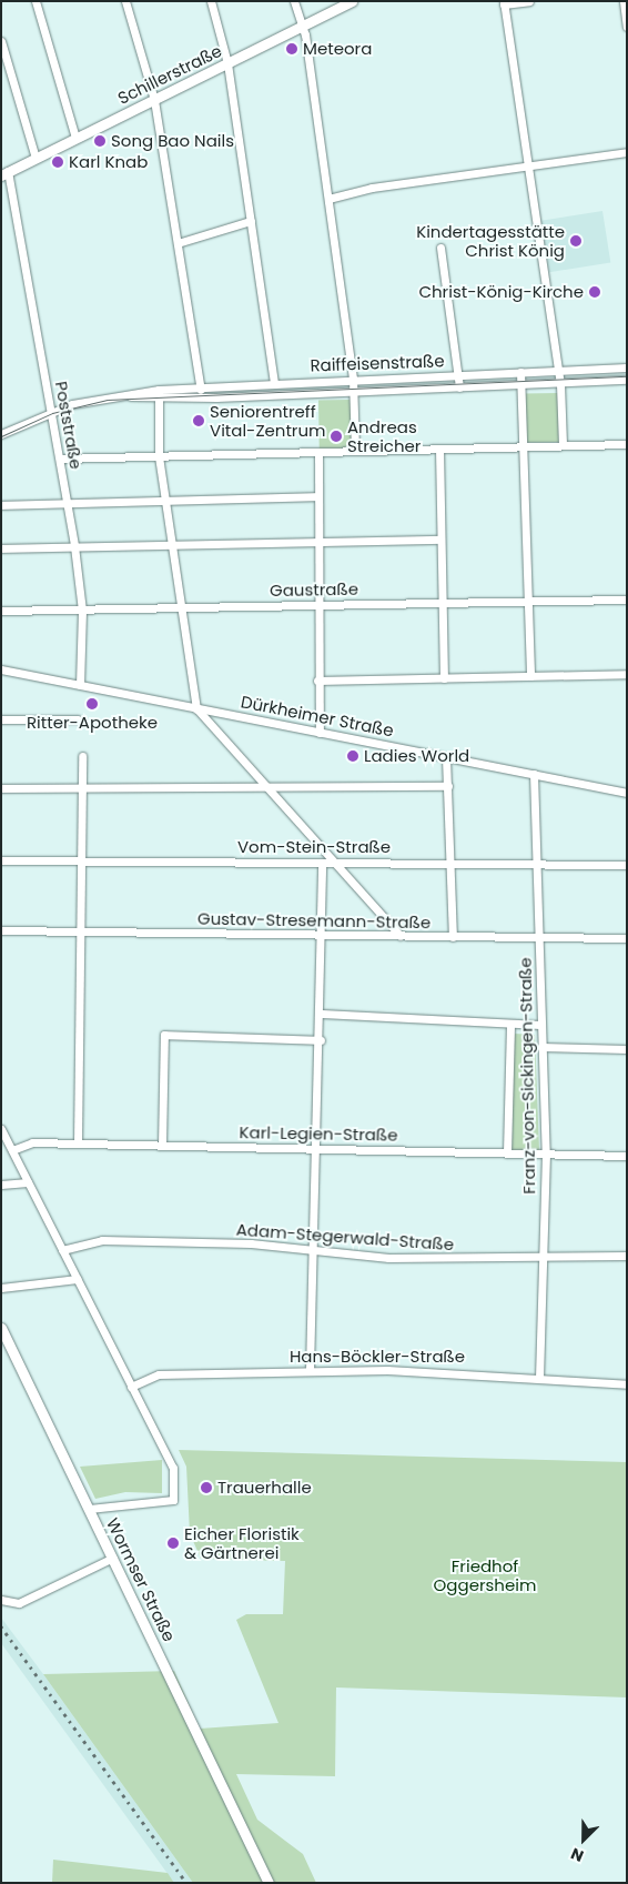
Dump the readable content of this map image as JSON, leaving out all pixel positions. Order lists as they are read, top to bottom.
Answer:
{
  "streets": {
    "street": [
      "Schillerstraße",
      "Raiffeisenstraße",
      "Poststraße",
      "Gaustraße",
      "Dürkheimer Straße",
      "Vom-Stein-Straße",
      "Gustav-Stresemann-Straße",
      "Franz-von-Sickingen-Straße",
      "Karl-Legien-Straße",
      "Adam-Stegerwald-Straße",
      "Hans-Böckler-Straße",
      "Wormser Straße"
    ]
  },
  "crossings": [
    ["Schillerstraße", "Poststraße"],
    ["Raiffeisenstraße", "Poststraße"],
    ["Poststraße", "Gaustraße"],
    ["Poststraße", "Dürkheimer Straße"],
    ["Dürkheimer Straße", "Franz-von-Sickingen-Straße"],
    ["Vom-Stein-Straße", "Franz-von-Sickingen-Straße"],
    ["Gustav-Stresemann-Straße", "Franz-von-Sickingen-Straße"],
    ["Franz-von-Sickingen-Straße", "Karl-Legien-Straße"],
    ["Franz-von-Sickingen-Straße", "Adam-Stegerwald-Straße"],
    ["Franz-von-Sickingen-Straße", "Hans-Böckler-Straße"]
  ],
  "parks": ["Friedhof Oggersheim"],
  "places": [
    "Meteora",
    "Song Bao Nails",
    "Karl Knab",
    "Kindertagesstätte Christ König",
    "Christ-König-Kirche",
    "Seniorentreff Vital-Zentrum",
    "Andreas Streicher",
    "Ritter-Apotheke",
    "Ladies World",
    "Trauerhalle",
    "Eicher Floristik & Gärtnerei"
  ],
  "north": "bottom left"
}
